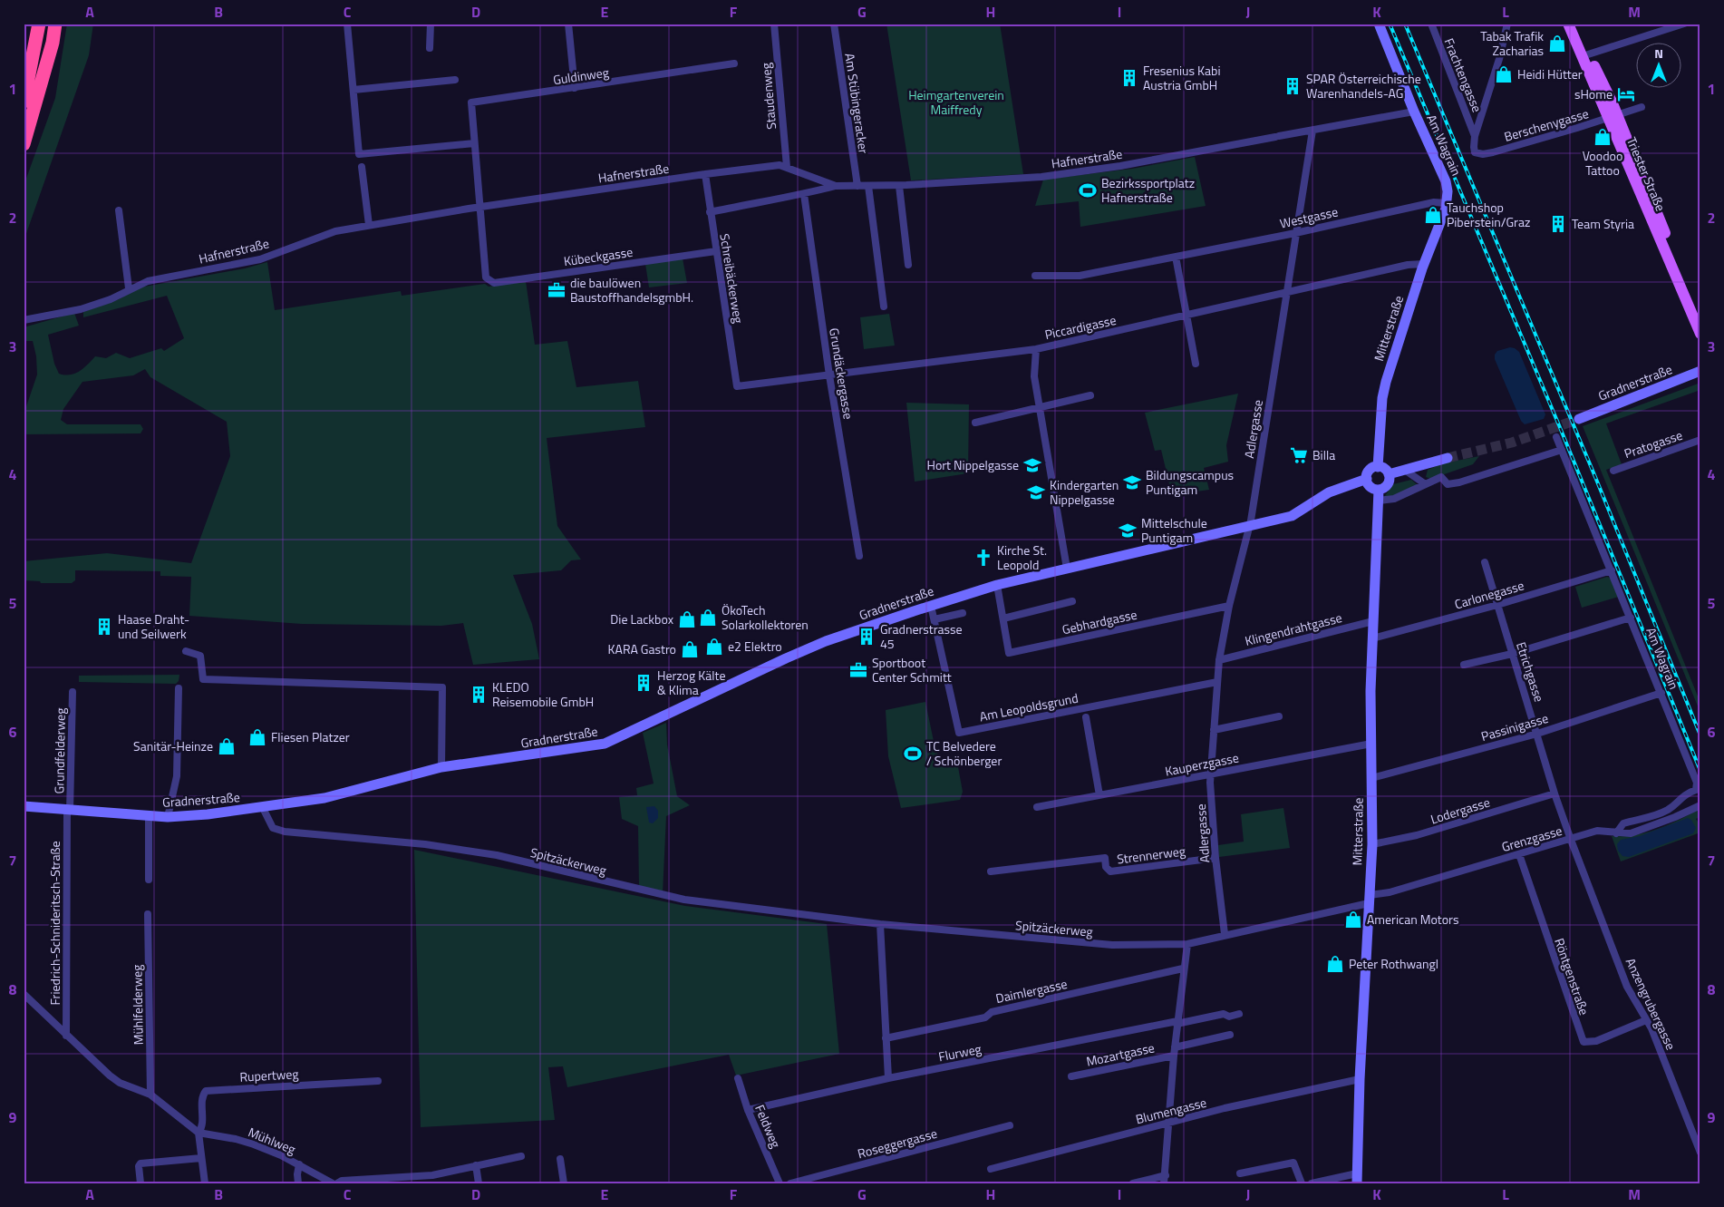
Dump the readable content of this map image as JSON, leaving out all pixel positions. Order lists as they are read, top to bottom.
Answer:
{
  "streets": {
    "main road": [
      "Am Wagrain",
      "Triester Straße",
      "Mitterstraße",
      "Gradnerstraße"
    ],
    "street": [
      "Frachtengasse",
      "Guldinweg",
      "Staudenweg",
      "Am Stübingeracker",
      "Berschenygasse",
      "Hafnerstraße",
      "Westgasse",
      "Kübeckgasse",
      "Schreibäckerweg",
      "Piccardigasse",
      "Grundäckergasse",
      "Adlergasse",
      "Pratogasse",
      "Carlonegasse",
      "Gebhardgasse",
      "Klingendrahtgasse",
      "Etrichgasse",
      "Am Leopoldsgrund",
      "Passinigasse",
      "Grundfelderweg",
      "Kauperzgasse",
      "Lodergasse",
      "Grenzgasse",
      "Strennerweg",
      "Spitzäckerweg",
      "Friedrich-Schnideritsch-Straße",
      "Röntgenstraße",
      "Daimlergasse",
      "Anzengrubergasse",
      "Mühlfelderweg",
      "Flurweg",
      "Mozartgasse",
      "Rupertweg",
      "Blumengasse",
      "Feldweg",
      "Mühlweg",
      "Roseggergasse"
    ]
  },
  "crossings": [
    ["Frachtengasse", "Berschenygasse"],
    ["Guldinweg", "Hafnerstraße"],
    ["Guldinweg", "Kübeckgasse"],
    ["Staudenweg", "Hafnerstraße"],
    ["Am Stübingeracker", "Hafnerstraße"],
    ["Berschenygasse", "Triester Straße"],
    ["Am Wagrain", "Hafnerstraße"],
    ["Am Wagrain", "Westgasse"],
    ["Am Wagrain", "Mitterstraße"],
    ["Am Wagrain", "Carlonegasse"],
    ["Am Wagrain", "Passinigasse"],
    ["Am Wagrain", "Grenzgasse"],
    ["Hafnerstraße", "Schreibäckerweg"],
    ["Hafnerstraße", "Adlergasse"],
    ["Westgasse", "Mitterstraße"],
    ["Westgasse", "Adlergasse"],
    ["Kübeckgasse", "Schreibäckerweg"],
    ["Schreibäckerweg", "Piccardigasse"],
    ["Piccardigasse", "Mitterstraße"],
    ["Piccardigasse", "Grundäckergasse"],
    ["Piccardigasse", "Adlergasse"],
    ["Mitterstraße", "Gradnerstraße"],
    ["Mitterstraße", "Carlonegasse"],
    ["Mitterstraße", "Klingendrahtgasse"],
    ["Mitterstraße", "Passinigasse"],
    ["Mitterstraße", "Kauperzgasse"],
    ["Mitterstraße", "Lodergasse"],
    ["Mitterstraße", "Grenzgasse"],
    ["Mitterstraße", "Blumengasse"],
    ["Gradnerstraße", "Adlergasse"],
    ["Gradnerstraße", "Gebhardgasse"],
    ["Gradnerstraße", "Am Leopoldsgrund"],
    ["Gradnerstraße", "Grundfelderweg"],
    ["Gradnerstraße", "Spitzäckerweg"],
    ["Gradnerstraße", "Friedrich-Schnideritsch-Straße"],
    ["Adlergasse", "Gebhardgasse"],
    ["Adlergasse", "Klingendrahtgasse"],
    ["Adlergasse", "Am Leopoldsgrund"],
    ["Adlergasse", "Kauperzgasse"],
    ["Adlergasse", "Grenzgasse"],
    ["Adlergasse", "Strennerweg"],
    ["Adlergasse", "Spitzäckerweg"],
    ["Carlonegasse", "Etrichgasse"],
    ["Etrichgasse", "Passinigasse"],
    ["Etrichgasse", "Lodergasse"],
    ["Etrichgasse", "Grenzgasse"],
    ["Etrichgasse", "Anzengrubergasse"],
    ["Grundfelderweg", "Friedrich-Schnideritsch-Straße"],
    ["Grenzgasse", "Spitzäckerweg"],
    ["Grenzgasse", "Röntgenstraße"],
    ["Grenzgasse", "Anzengrubergasse"],
    ["Röntgenstraße", "Anzengrubergasse"],
    ["Flurweg", "Feldweg"],
    ["Rupertweg", "Mühlweg"]
  ],
  "parks": ["Heimgartenverein Maiffredy"],
  "places": {
    "shop": [
      "Tabak Trafik Zacharias",
      "Heidi Hütter",
      "Voodoo Tattoo",
      "Tauchshop Piberstein/Graz",
      "ÖkoTech Solarkollektoren",
      "Die Lackbox",
      "e2 Elektro",
      "KARA Gastro",
      "Fliesen Platzer",
      "Sanitär-Heinze",
      "American Motors",
      "Peter Rothwangl"
    ],
    "building": [
      "Fresenius Kabi Austria GmbH",
      "SPAR Österreichische Warenhandels-AG",
      "Team Styria",
      "Haase Draht- und Seilwerk",
      "Gradnerstrasse 45",
      "Herzog Kälte & Klima",
      "KLEDO Reisemobile GmbH"
    ],
    "hotel": ["sHome"],
    "sports": ["Bezirkssportplatz Hafnerstraße", "TC Belvedere / Schönberger"],
    "office": ["die baulöwen BaustoffhandelsgmbH.", "Sportboot Center Schmitt"],
    "supermarket": ["Billa"],
    "school or university": [
      "Hort Nippelgasse",
      "Bildungscampus Puntigam",
      "Kindergarten Nippelgasse",
      "Mittelschule Puntigam"
    ],
    "church": ["Kirche St. Leopold"]
  },
  "north": "top",
  "grid": {
    "columns": [
      "A",
      "B",
      "C",
      "D",
      "E",
      "F",
      "G",
      "H",
      "I",
      "J",
      "K",
      "L",
      "M"
    ],
    "rows": [
      "1",
      "2",
      "3",
      "4",
      "5",
      "6",
      "7",
      "8",
      "9"
    ]
  }
}
